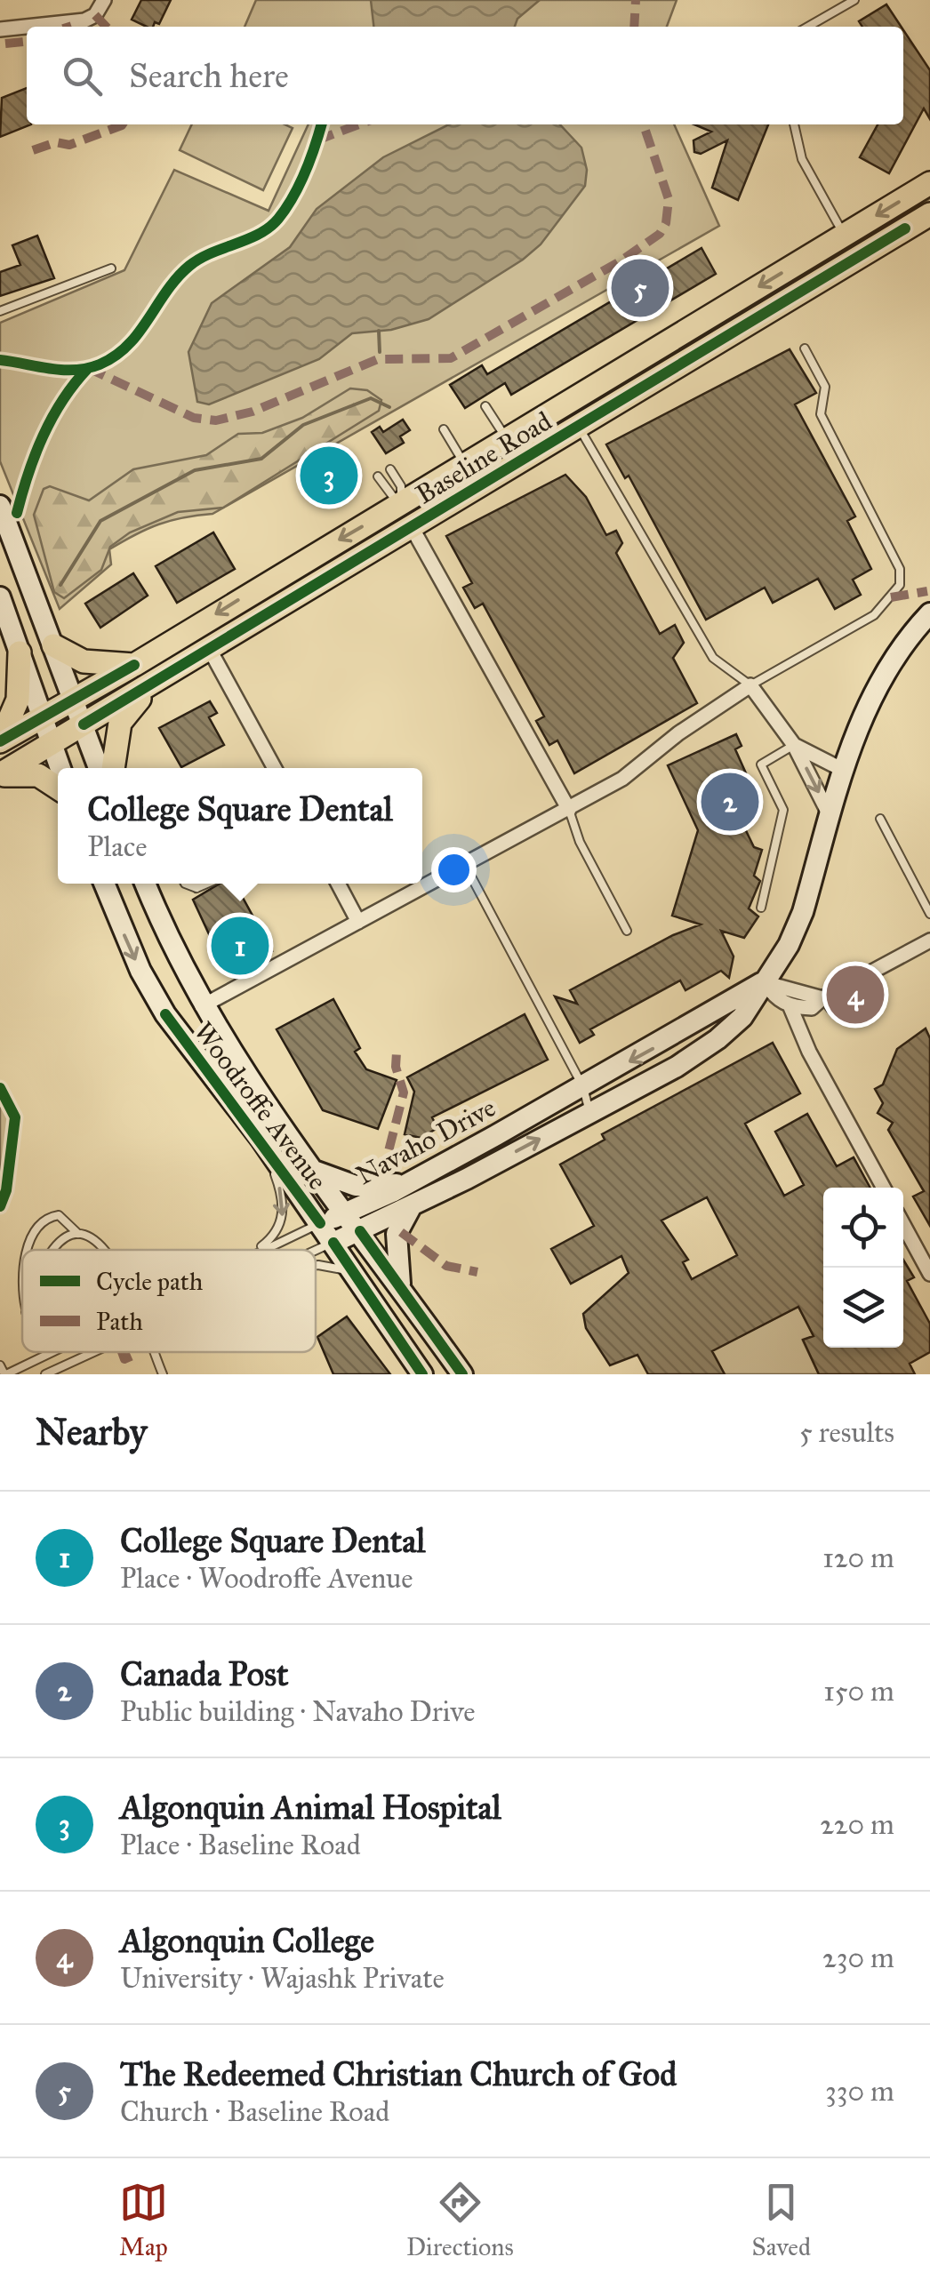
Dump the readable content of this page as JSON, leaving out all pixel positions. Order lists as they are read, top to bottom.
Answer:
{
  "streets": {
    "main road": ["Baseline Road", "Woodroffe Avenue", "Navaho Drive"]
  },
  "crossings": [
    ["Woodroffe Avenue", "Navaho Drive"]
  ],
  "legend": ["Cycle path", "Path"],
  "page": {
    "search": "Search here",
    "pins": [
      "5",
      "3",
      "2",
      "1",
      "4"
    ],
    "popup": ["College Square Dental", "Place"],
    "heading": ["Nearby", "5 results"],
    "list": [
      {
        "mark": "1",
        "name": "College Square Dental",
        "note": "Place · Woodroffe Avenue",
        "value": "120 m"
      },
      {
        "mark": "2",
        "name": "Canada Post",
        "note": "Public building · Navaho Drive",
        "value": "150 m"
      },
      {
        "mark": "3",
        "name": "Algonquin Animal Hospital",
        "note": "Place · Baseline Road",
        "value": "220 m"
      },
      {
        "mark": "4",
        "name": "Algonquin College",
        "note": "University · Wajashk Private",
        "value": "230 m"
      },
      {
        "mark": "5",
        "name": "The Redeemed Christian Church of God",
        "note": "Church · Baseline Road",
        "value": "330 m"
      }
    ],
    "nav": ["Map", "Directions", "Saved"]
  }
}
